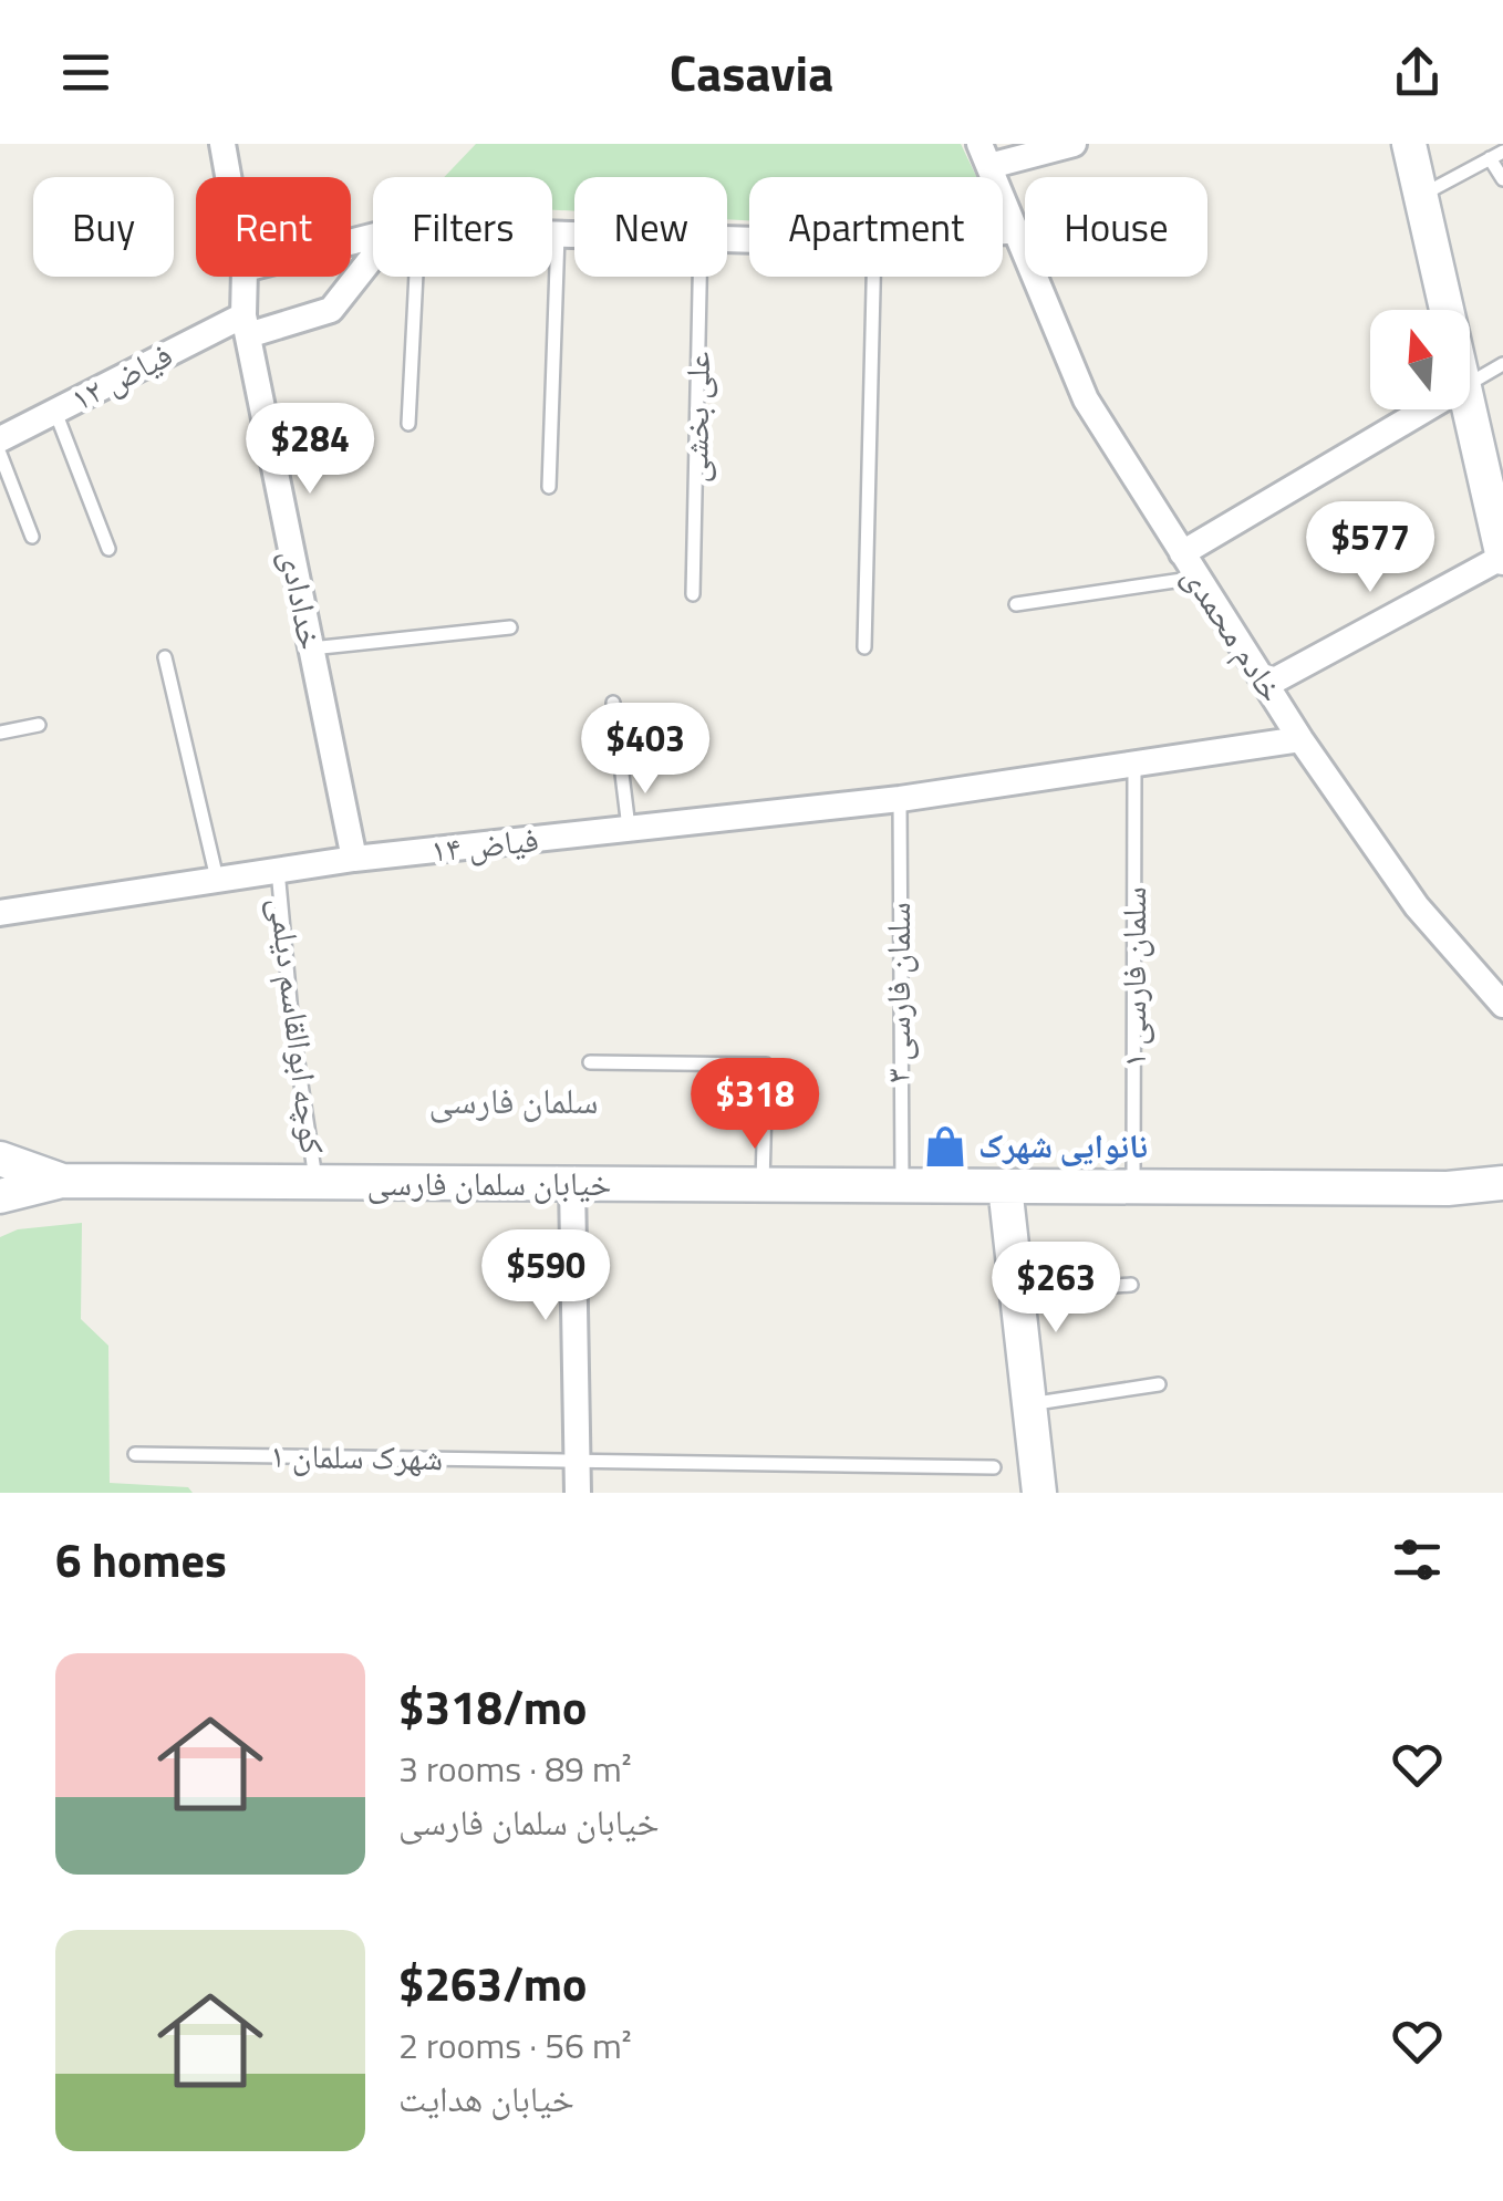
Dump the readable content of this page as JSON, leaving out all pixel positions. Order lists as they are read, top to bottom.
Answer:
{
  "streets": {
    "main road": ["خیابان سلمان فارسی"],
    "street": [
      "فیاض ۱۲",
      "خدادادی",
      "خادم محمدی",
      "فیاض ۱۴"
    ],
    "lane": [
      "علی بخشی",
      "سلمان فارسی ۱",
      "سلمان فارسی ۳",
      "کوچه ابوالقاسم دیلمی",
      "شهرک سلمان ۱"
    ]
  },
  "crossings": [
    ["فیاض ۱۲", "خدادادی"],
    ["خدادادی", "فیاض ۱۴"],
    ["خادم محمدی", "فیاض ۱۴"],
    ["فیاض ۱۴", "سلمان فارسی ۱"],
    ["فیاض ۱۴", "سلمان فارسی ۳"],
    ["فیاض ۱۴", "کوچه ابوالقاسم دیلمی"],
    ["سلمان فارسی ۱", "خیابان سلمان فارسی"],
    ["سلمان فارسی ۳", "خیابان سلمان فارسی"],
    ["کوچه ابوالقاسم دیلمی", "خیابان سلمان فارسی"]
  ],
  "districts": ["سلمان فارسی"],
  "places": {
    "shop": ["نانوایی شهرک"]
  },
  "north": "top",
  "page": {
    "header": "Casavia",
    "chip": [
      "Buy",
      "Rent",
      "Filters",
      "New",
      "Apartment",
      "House"
    ],
    "price": [
      "$284",
      "$577",
      "$403",
      "$318",
      "$590",
      "$263"
    ],
    "heading": "6 homes",
    "list": [
      {
        "name": "$318/mo",
        "note": "3 rooms · 89 m² · خیابان سلمان فارسی"
      },
      {
        "name": "$263/mo",
        "note": "2 rooms · 56 m² · خیابان هدایت"
      }
    ]
  }
}
